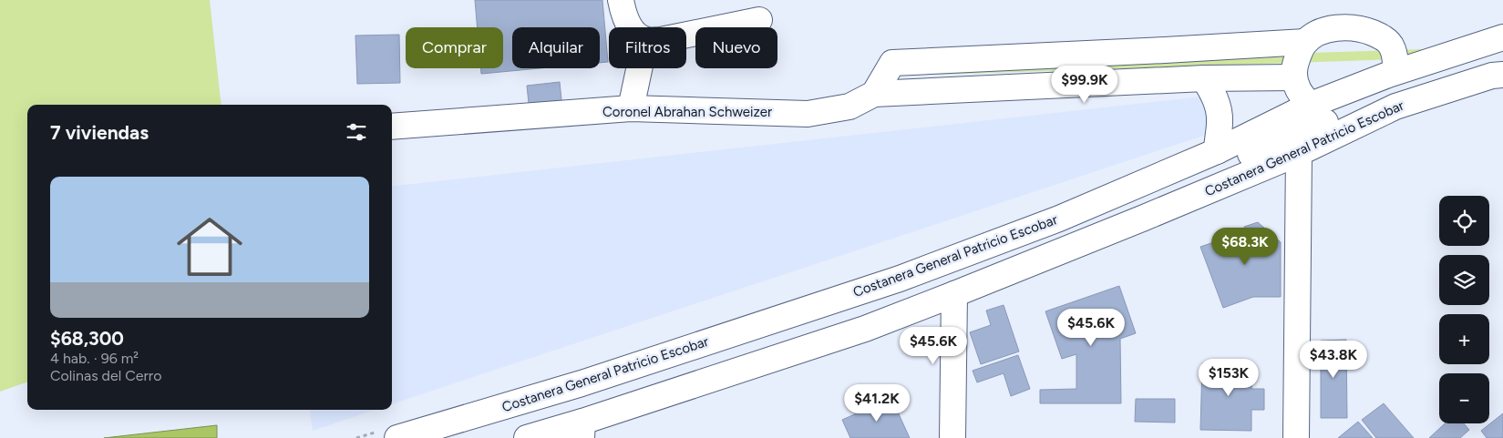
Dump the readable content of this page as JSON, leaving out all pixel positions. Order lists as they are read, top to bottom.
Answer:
{
  "streets": {
    "main road": ["Coronel Abrahan Schweizer", "Costanera General Patricio Escobar"]
  },
  "page": {
    "chip": [
      "Comprar",
      "Alquilar",
      "Filtros",
      "Nuevo"
    ],
    "price": [
      "$99.9K",
      "$68.3K",
      "$45.6K",
      "$45.6K",
      "$43.8K",
      "$153K",
      "$41.2K"
    ],
    "heading": "7 viviendas",
    "list": [
      {
        "name": "$68,300",
        "note": "4 hab. · 96 m² · Colinas del Cerro"
      }
    ],
    "map_buttons": ["+", "−"]
  }
}
